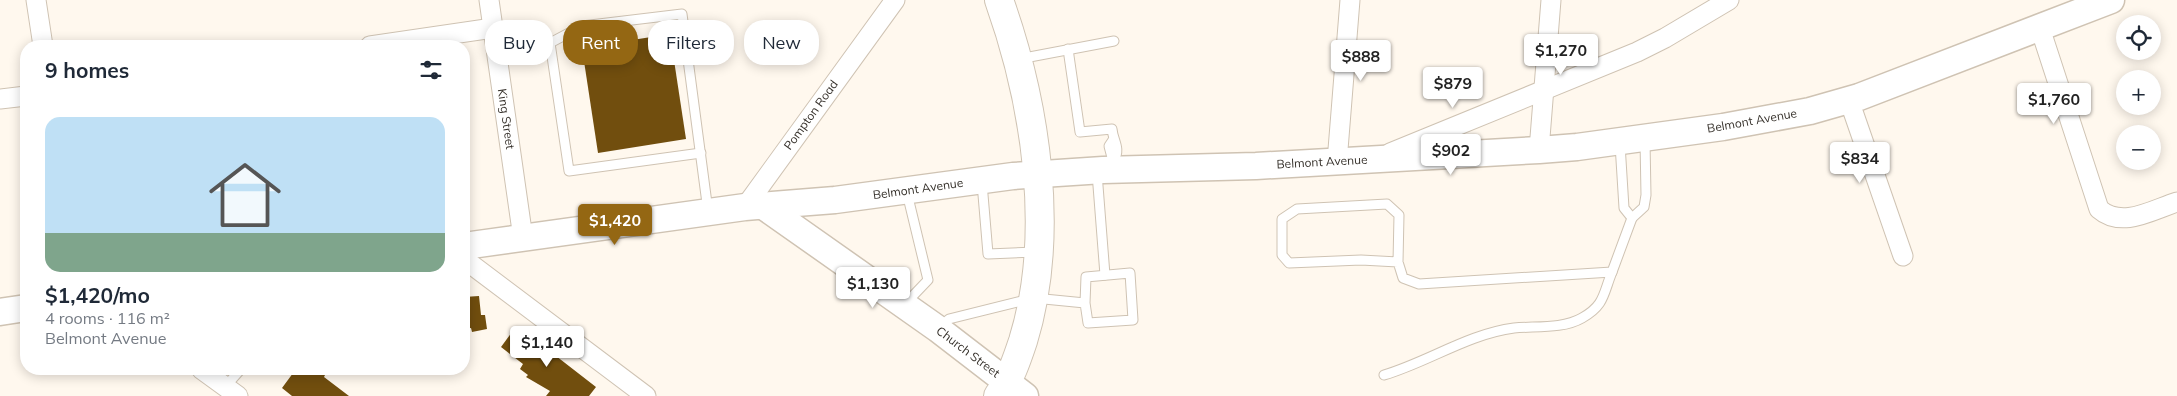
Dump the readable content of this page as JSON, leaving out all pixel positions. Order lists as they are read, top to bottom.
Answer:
{
  "streets": {
    "main road": ["Belmont Avenue", "Church Street"],
    "street": ["Pompton Road", "King Street"]
  },
  "crossings": [
    ["Pompton Road", "Belmont Avenue"],
    ["Pompton Road", "Church Street"],
    ["King Street", "Belmont Avenue"],
    ["Belmont Avenue", "Church Street"]
  ],
  "page": {
    "map_buttons": ["+", "−"],
    "chip": [
      "Buy",
      "Rent",
      "Filters",
      "New"
    ],
    "price": [
      "$1,270",
      "$888",
      "$879",
      "$1,760",
      "$902",
      "$834",
      "$1,420",
      "$1,130",
      "$1,140"
    ],
    "heading": "9 homes",
    "list": [
      {
        "name": "$1,420/mo",
        "note": "4 rooms · 116 m² · Belmont Avenue"
      }
    ]
  }
}
